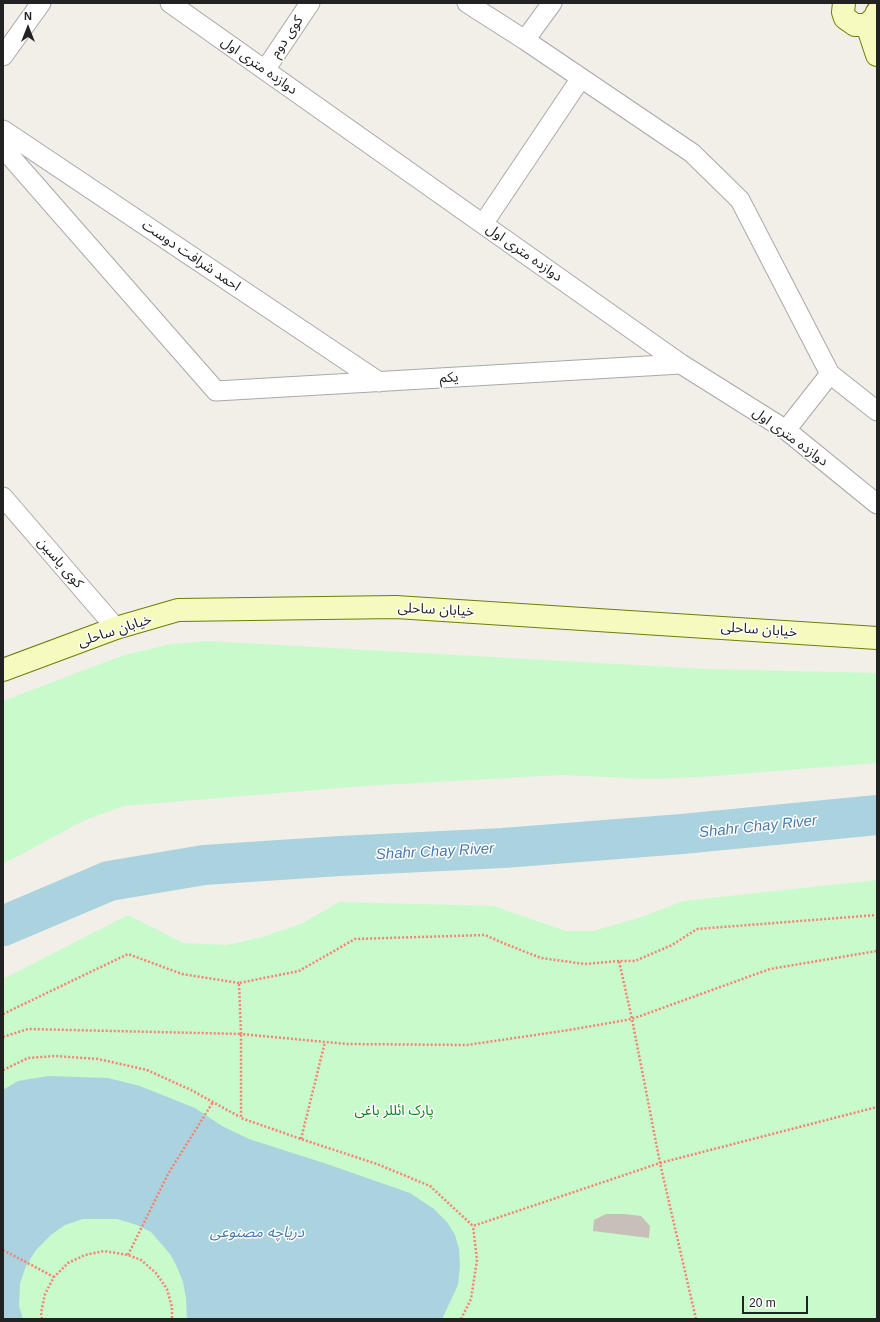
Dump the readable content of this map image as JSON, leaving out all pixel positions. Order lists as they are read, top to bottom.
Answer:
{
  "streets": {
    "street": [
      "کوی دوم",
      "دوازده متری اول",
      "احمد شرافت دوست",
      "یکم",
      "کوی یاسین",
      "خیابان ساحلی"
    ]
  },
  "crossings": [
    ["کوی دوم", "دوازده متری اول"],
    ["دوازده متری اول", "یکم"],
    ["احمد شرافت دوست", "یکم"],
    ["کوی یاسین", "خیابان ساحلی"]
  ],
  "water": ["Shahr Chay River", "دریاچه مصنوعی"],
  "parks": ["پارک ائللر باغی"],
  "scale_bar": "20 m",
  "north": "top"
}
